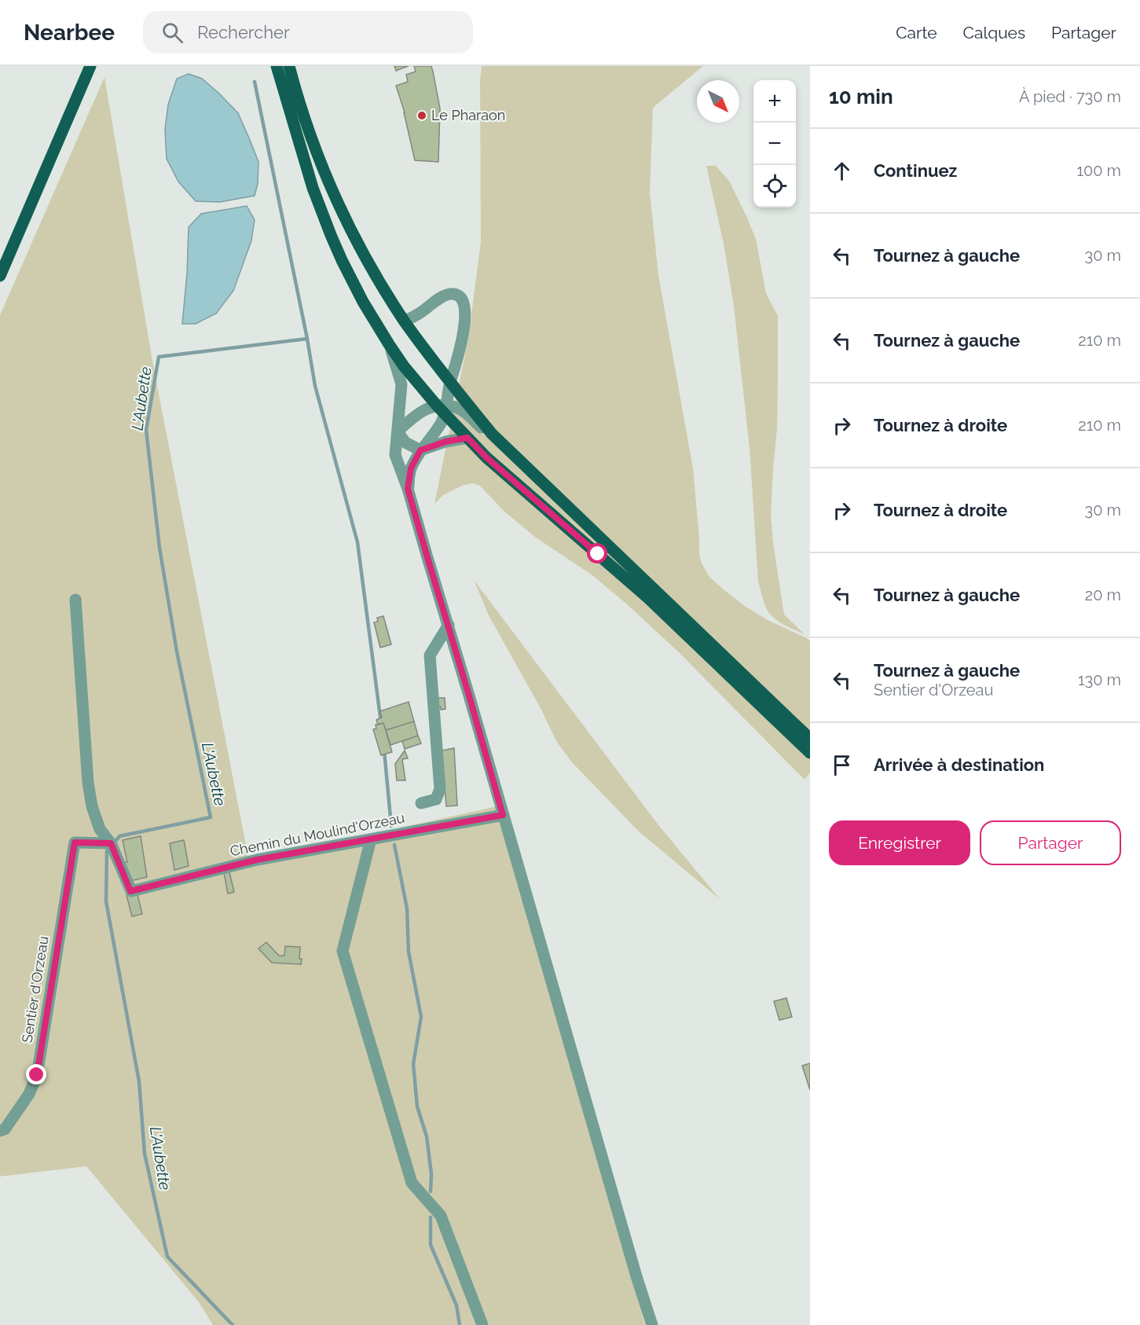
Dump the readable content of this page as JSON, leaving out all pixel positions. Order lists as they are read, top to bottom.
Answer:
{
  "streets": {
    "street": ["Chemin du Moulind'Orzeau", "Sentier d'Orzeau"]
  },
  "crossings": [
    ["Chemin du Moulind'Orzeau", "Sentier d'Orzeau"]
  ],
  "water": ["L'Aubette"],
  "places": ["Le Pharaon"],
  "north": "bottom right",
  "page": {
    "header": "Nearbee",
    "search": "Rechercher",
    "nav": ["Carte", "Calques", "Partager"],
    "heading": ["10 min", "À pied · 730 m"],
    "map_buttons": ["+", "−"],
    "list": [
      ["Continuez", "100 m"],
      ["Tournez à gauche", "30 m"],
      ["Tournez à gauche", "210 m"],
      ["Tournez à droite", "210 m"],
      ["Tournez à droite", "30 m"],
      ["Tournez à gauche", "20 m"],
      ["Tournez à gauche", "Sentier d'Orzeau", "130 m"],
      "Arrivée à destination"
    ],
    "buttons": ["Enregistrer", "Partager"]
  }
}
